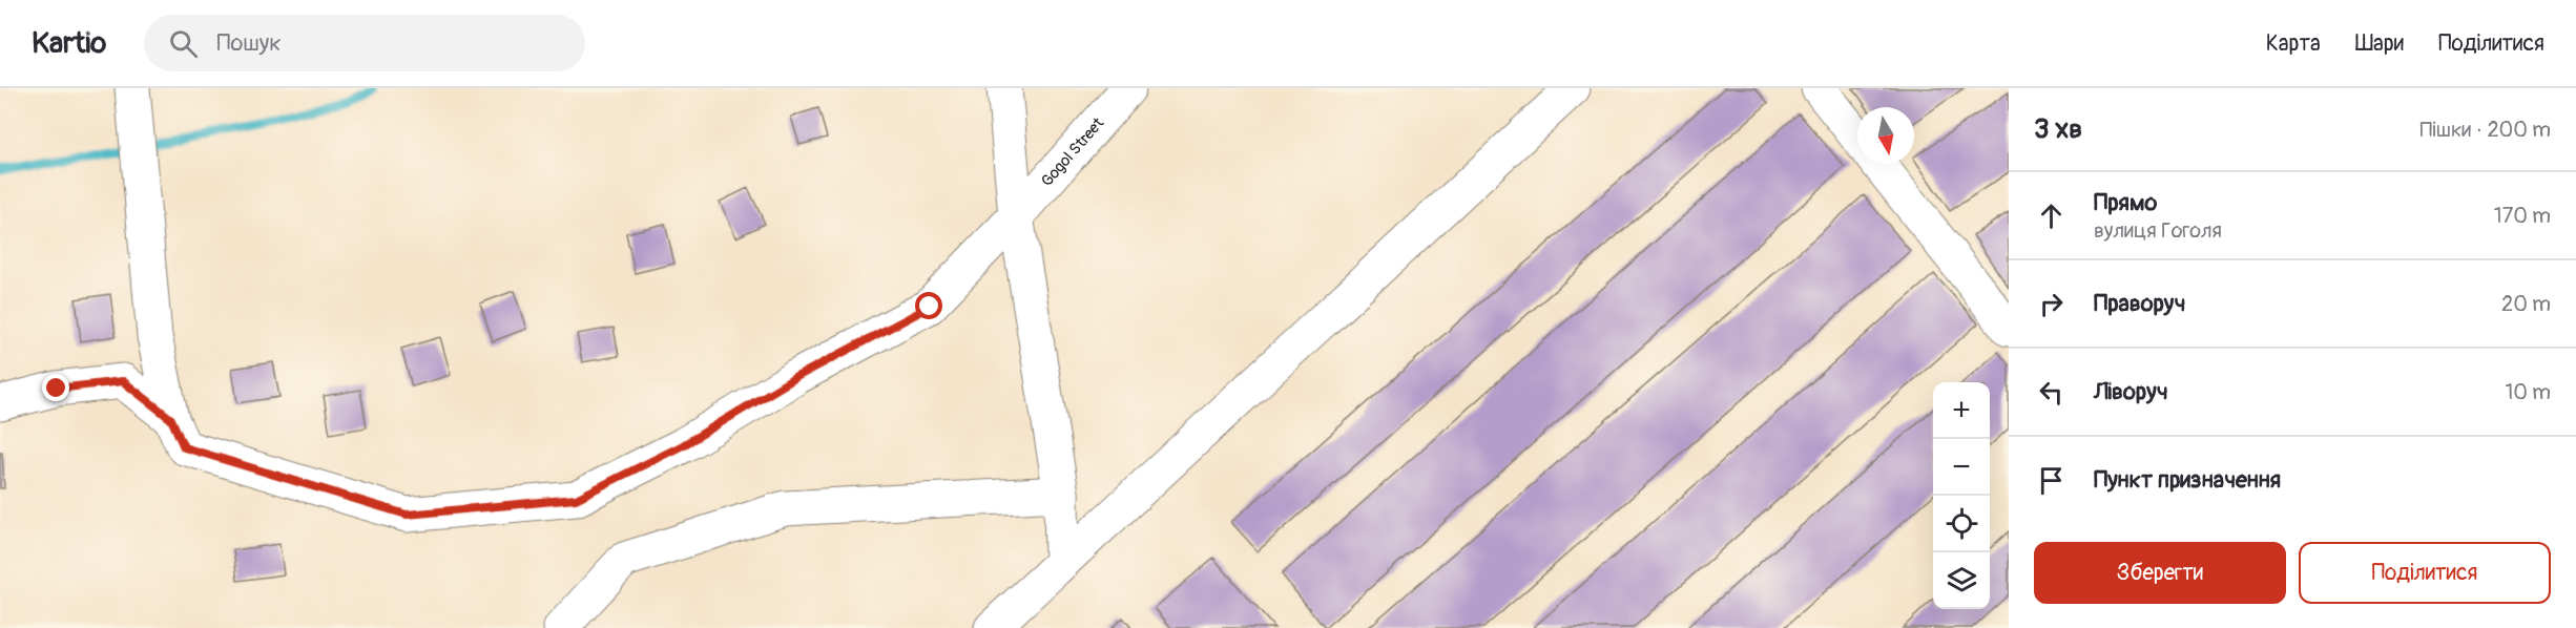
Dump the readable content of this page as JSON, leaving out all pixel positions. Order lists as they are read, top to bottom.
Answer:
{
  "streets": {
    "street": ["Gogol Street"]
  },
  "north": "bottom",
  "page": {
    "header": "Kartio",
    "search": "Пошук",
    "nav": ["Карта", "Шари", "Поділитися"],
    "heading": ["3 хв", "Пішки · 200 m"],
    "list": [
      ["Прямо", "вулиця Гоголя", "170 m"],
      ["Праворуч", "20 m"],
      ["Ліворуч", "10 m"],
      "Пункт призначення"
    ],
    "map_buttons": ["+", "−"],
    "buttons": ["Зберегти", "Поділитися"]
  }
}
